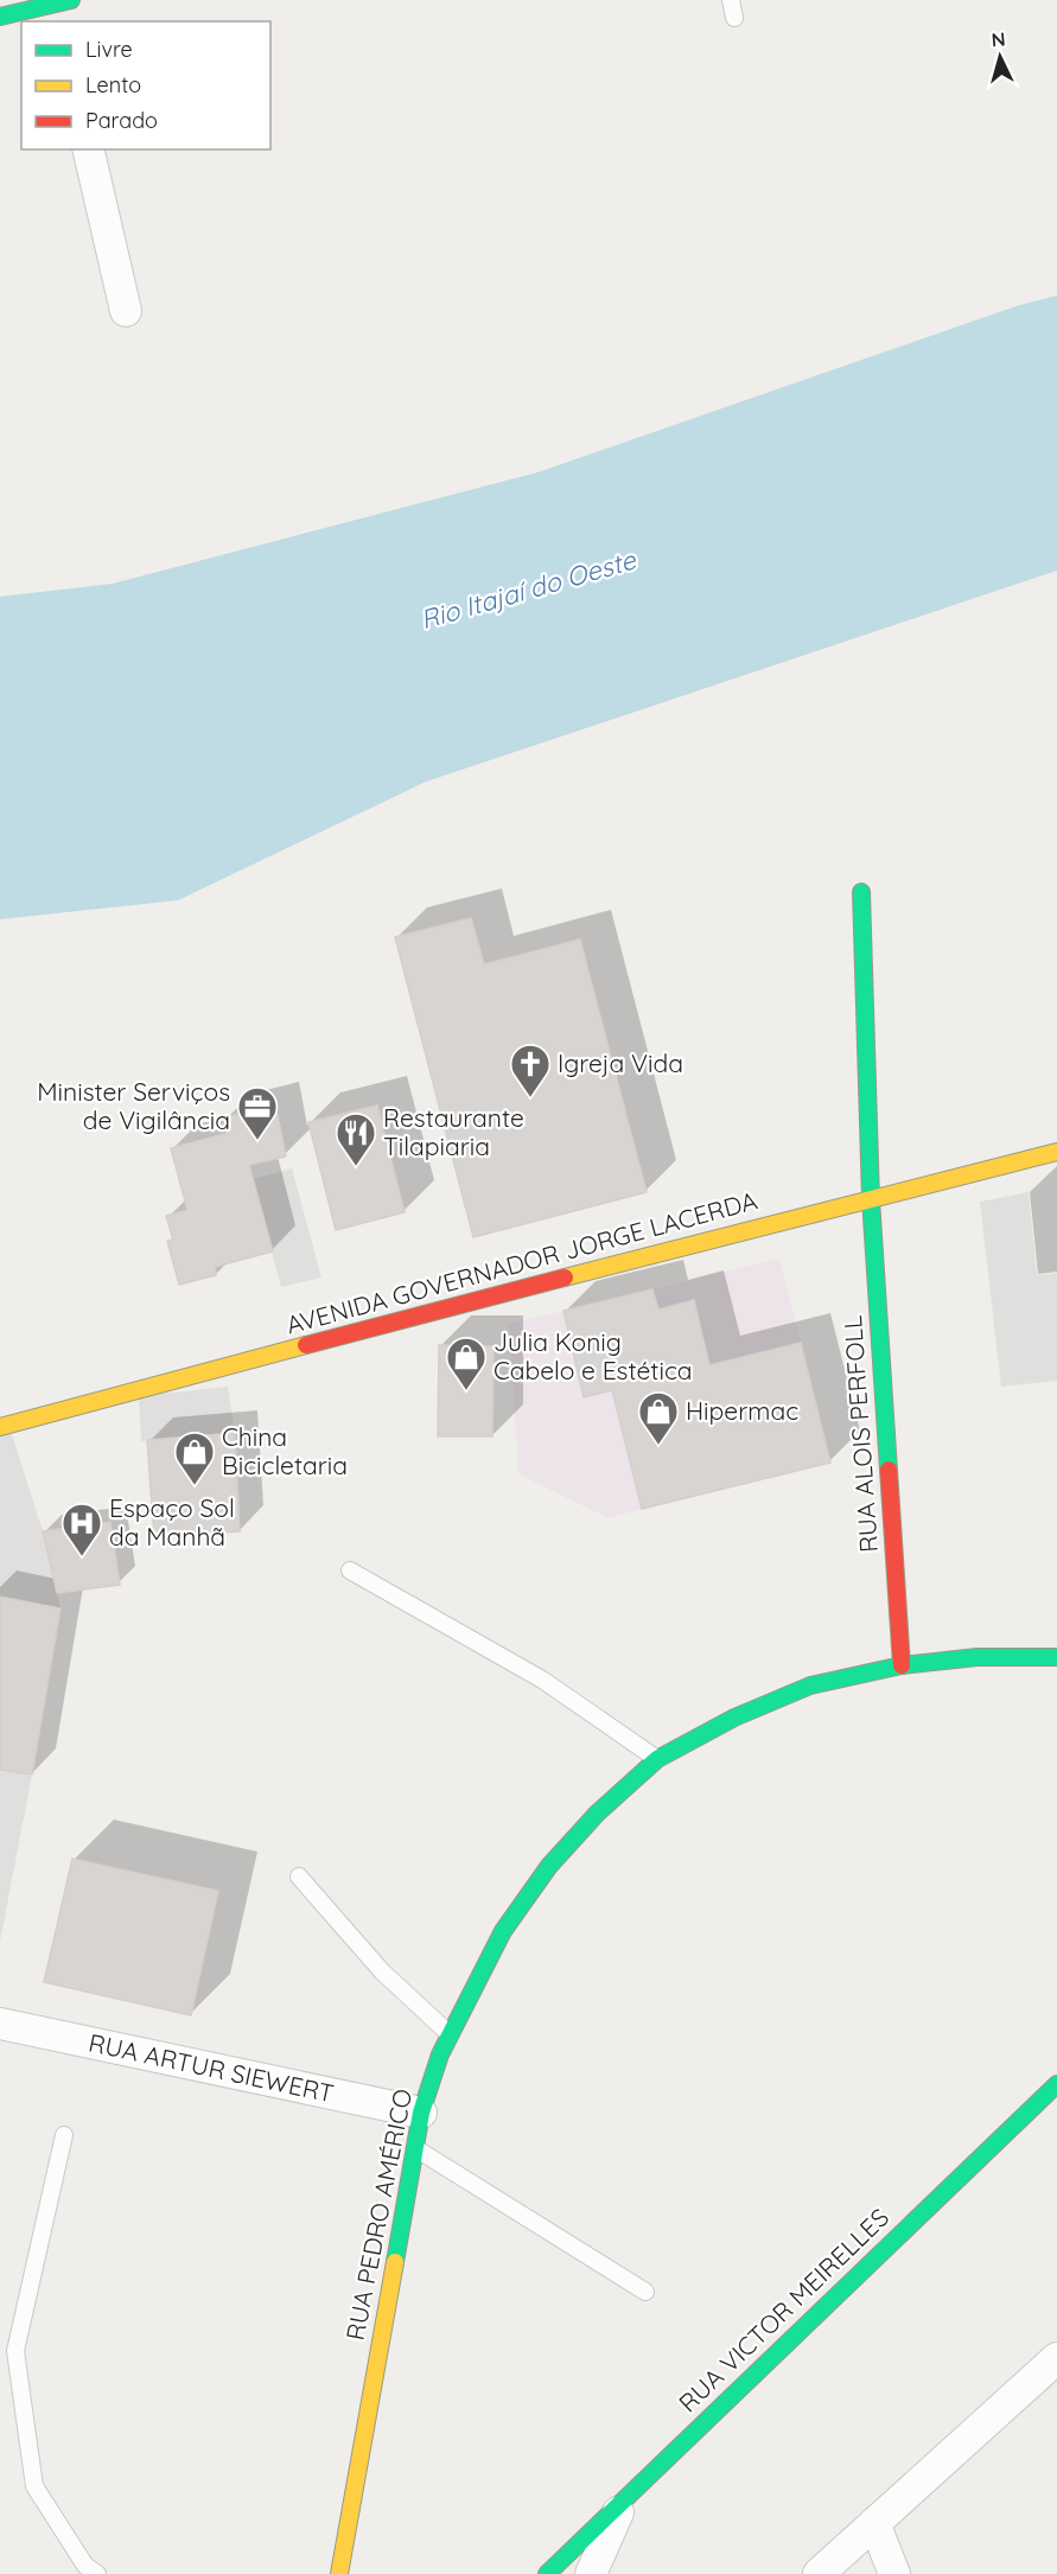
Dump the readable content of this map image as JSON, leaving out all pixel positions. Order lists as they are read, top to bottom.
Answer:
{
  "streets": {
    "street": [
      "AVENIDA GOVERNADOR JORGE LACERDA",
      "RUA ALOIS PERFOLL",
      "RUA ARTUR SIEWERT",
      "RUA PEDRO AMÉRICO",
      "RUA VICTOR MEIRELLES"
    ]
  },
  "crossings": [
    ["AVENIDA GOVERNADOR JORGE LACERDA", "RUA ALOIS PERFOLL"],
    ["RUA ALOIS PERFOLL", "RUA PEDRO AMÉRICO"],
    ["RUA ARTUR SIEWERT", "RUA PEDRO AMÉRICO"]
  ],
  "water": ["Rio Itajaí do Oeste"],
  "places": {
    "church": ["Igreja Vida"],
    "office": ["Minister Serviços de Vigilância"],
    "restaurant": ["Restaurante Tilapiaria"],
    "shop": ["Julia Konig Cabelo e Estética", "Hipermac", "China Bicicletaria"],
    "hospital": ["Espaço Sol da Manhã"]
  },
  "legend": ["Livre", "Lento", "Parado"],
  "north": "top"
}
